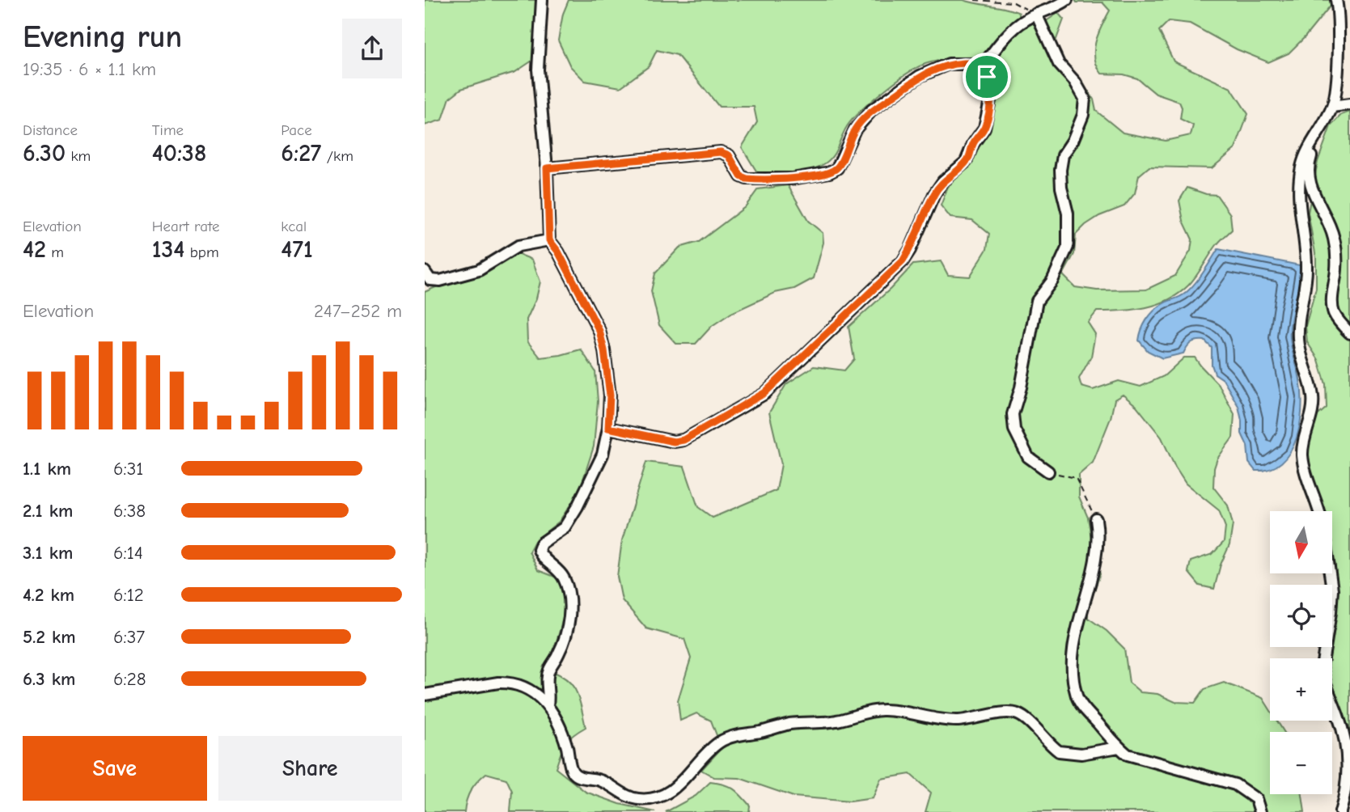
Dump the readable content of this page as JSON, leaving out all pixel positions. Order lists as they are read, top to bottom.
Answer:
{
  "north": "bottom",
  "page": {
    "heading": ["Evening run", "19:35 · 6 × 1.1 km"],
    "stats": [
      ["Distance", "6.30 km"],
      ["Time", "40:38"],
      ["Pace", "6:27 /km"],
      ["Elevation", "42 m"],
      ["Heart rate", "134 bpm"],
      ["kcal", "471"]
    ],
    "chart": ["Elevation", "247–252 m"],
    "list": [
      {
        "name": "1.1 km",
        "note": "6:31"
      },
      {
        "name": "2.1 km",
        "note": "6:38"
      },
      {
        "name": "3.1 km",
        "note": "6:14"
      },
      {
        "name": "4.2 km",
        "note": "6:12"
      },
      {
        "name": "5.2 km",
        "note": "6:37"
      },
      {
        "name": "6.3 km",
        "note": "6:28"
      }
    ],
    "map_buttons": ["+", "−"],
    "buttons": ["Save", "Share"]
  }
}
